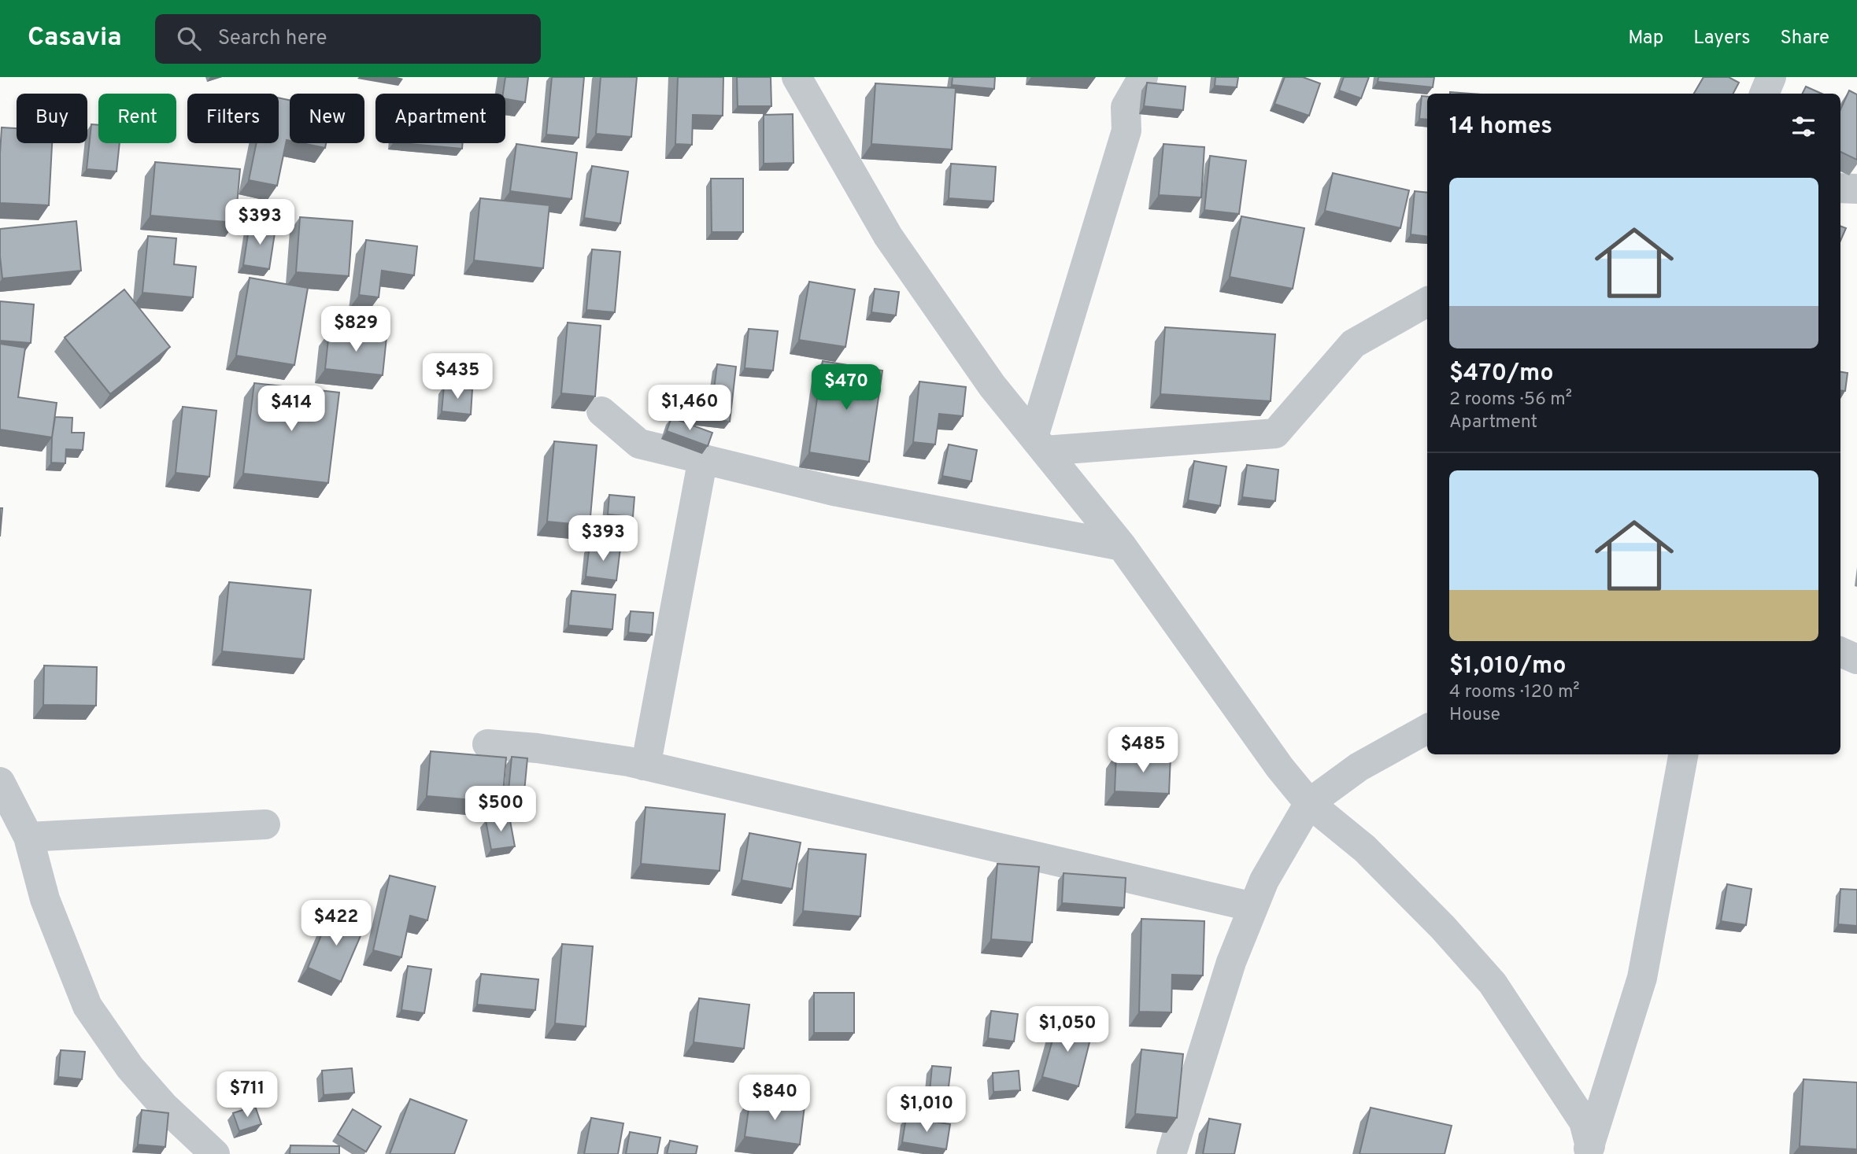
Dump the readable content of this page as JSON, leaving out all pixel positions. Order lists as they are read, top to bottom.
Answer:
{
  "page": {
    "header": "Casavia",
    "search": "Search here",
    "nav": ["Map", "Layers", "Share"],
    "chip": [
      "Buy",
      "Rent",
      "Filters",
      "New",
      "Apartment"
    ],
    "heading": "14 homes",
    "list": [
      {
        "name": "$470/mo",
        "note": "2 rooms · 56 m² · Apartment"
      },
      {
        "name": "$1,010/mo",
        "note": "4 rooms · 120 m² · House"
      }
    ],
    "price": [
      "$393",
      "$829",
      "$435",
      "$470",
      "$1,460",
      "$414",
      "$393",
      "$485",
      "$500",
      "$422",
      "$1,050",
      "$711",
      "$840",
      "$1,010"
    ]
  }
}
